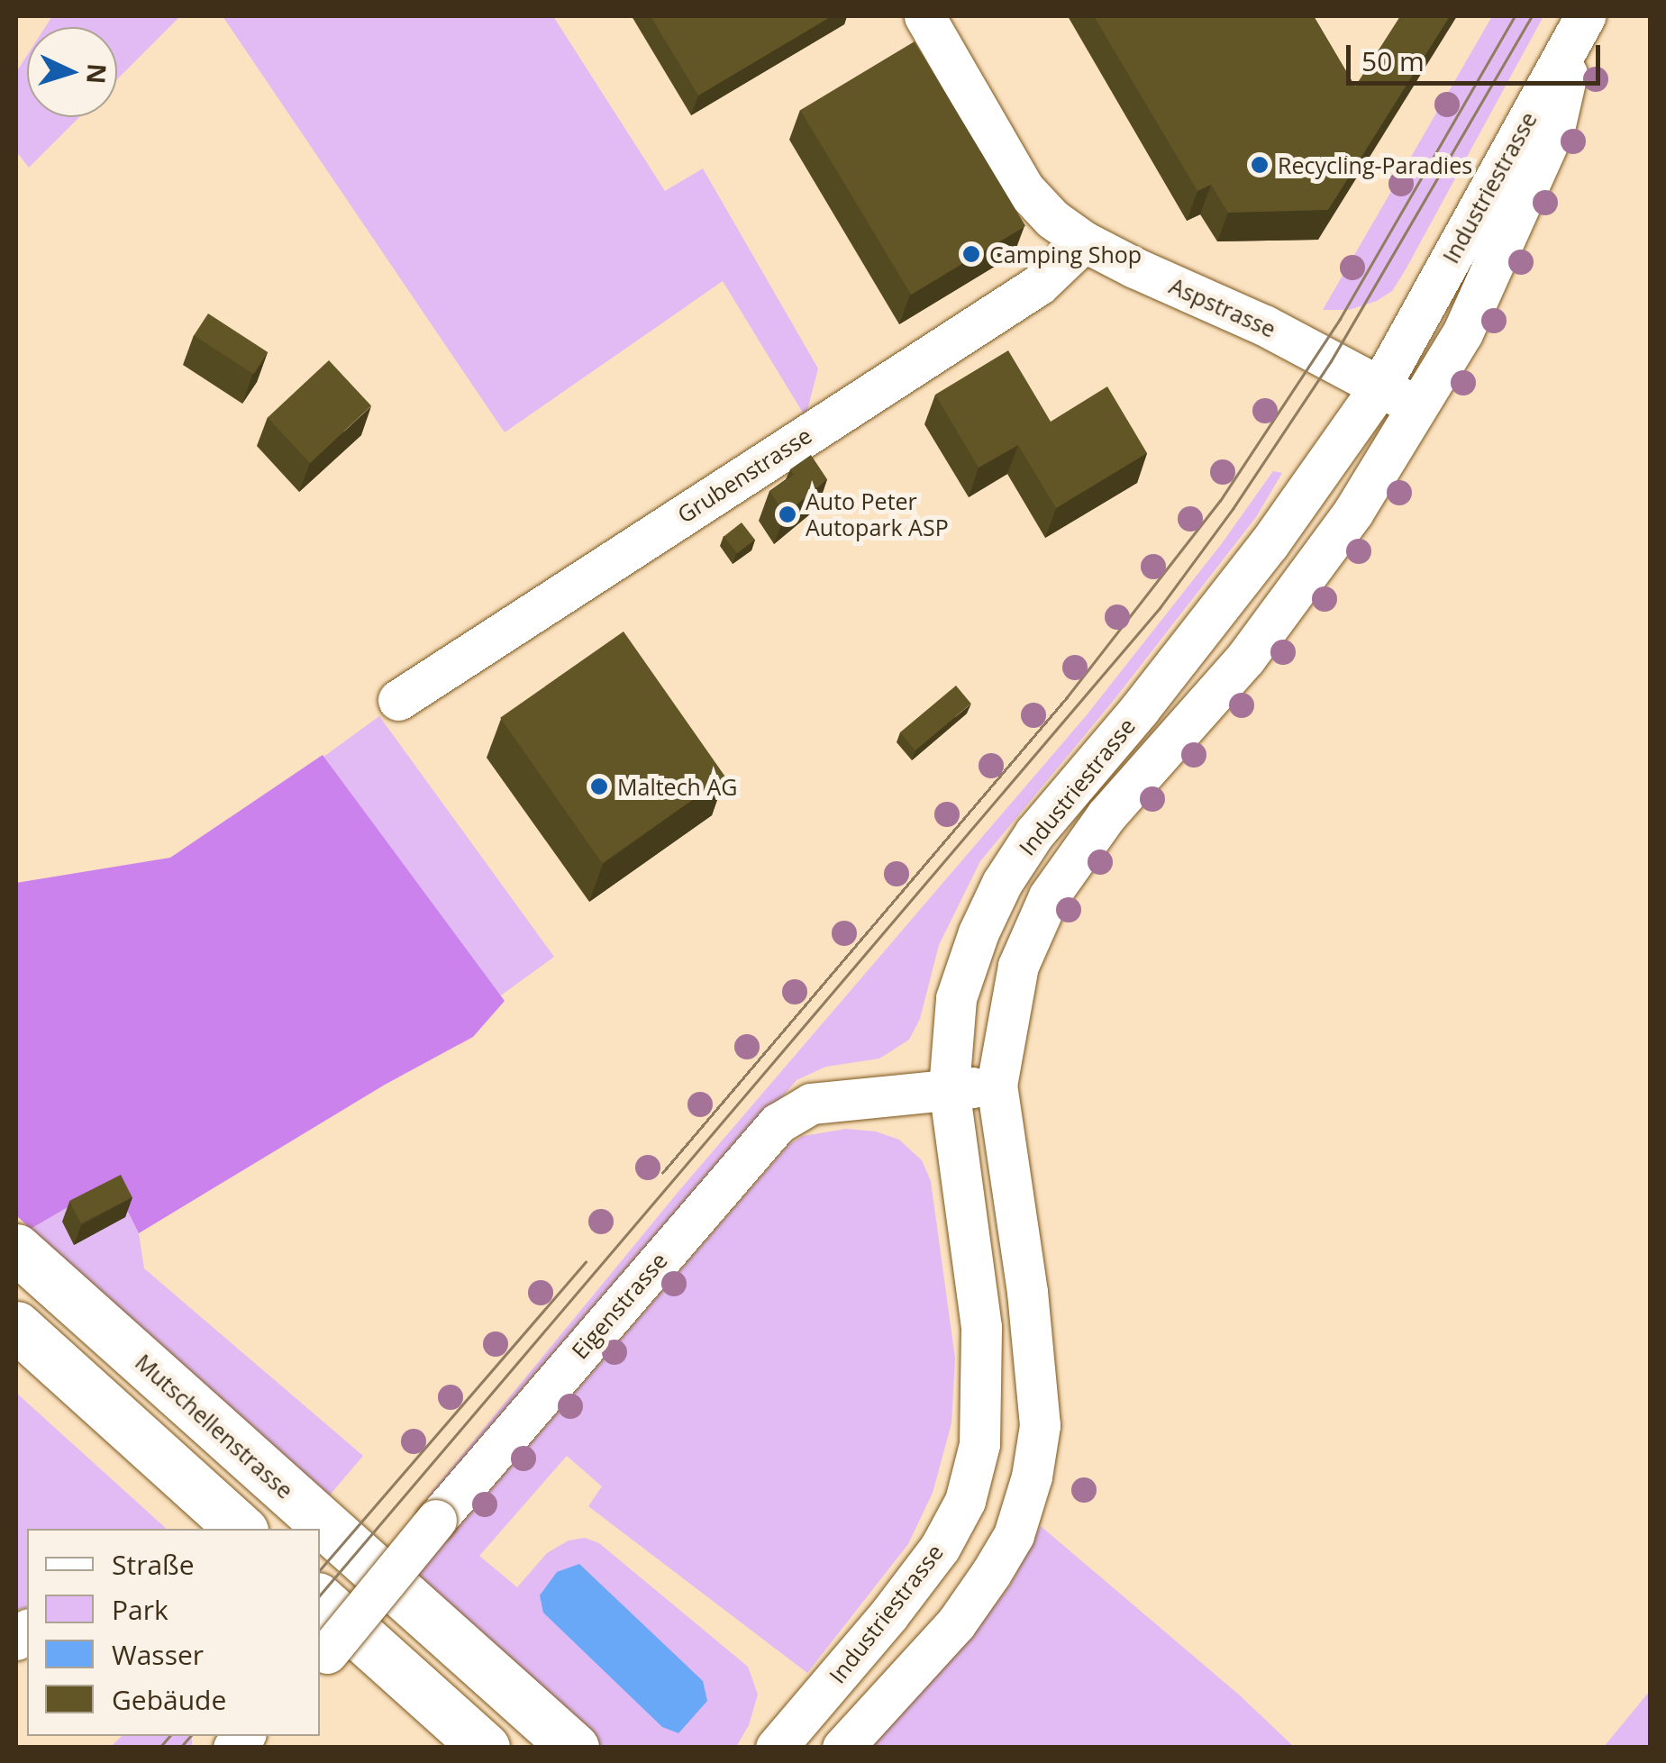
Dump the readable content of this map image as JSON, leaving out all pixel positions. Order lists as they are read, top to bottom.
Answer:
{
  "streets": {
    "main road": ["Mutschellenstrasse"],
    "street": [
      "Industriestrasse",
      "Aspstrasse",
      "Grubenstrasse",
      "Eigenstrasse"
    ]
  },
  "crossings": [
    ["Industriestrasse", "Aspstrasse"],
    ["Industriestrasse", "Eigenstrasse"],
    ["Aspstrasse", "Grubenstrasse"]
  ],
  "places": [
    "Recycling-Paradies",
    "Camping Shop",
    "Auto Peter Autopark ASP",
    "Maltech AG"
  ],
  "legend": [
    "Straße",
    "Park",
    "Wasser",
    "Gebäude"
  ],
  "scale_bar": "50 m",
  "north": "right"
}
